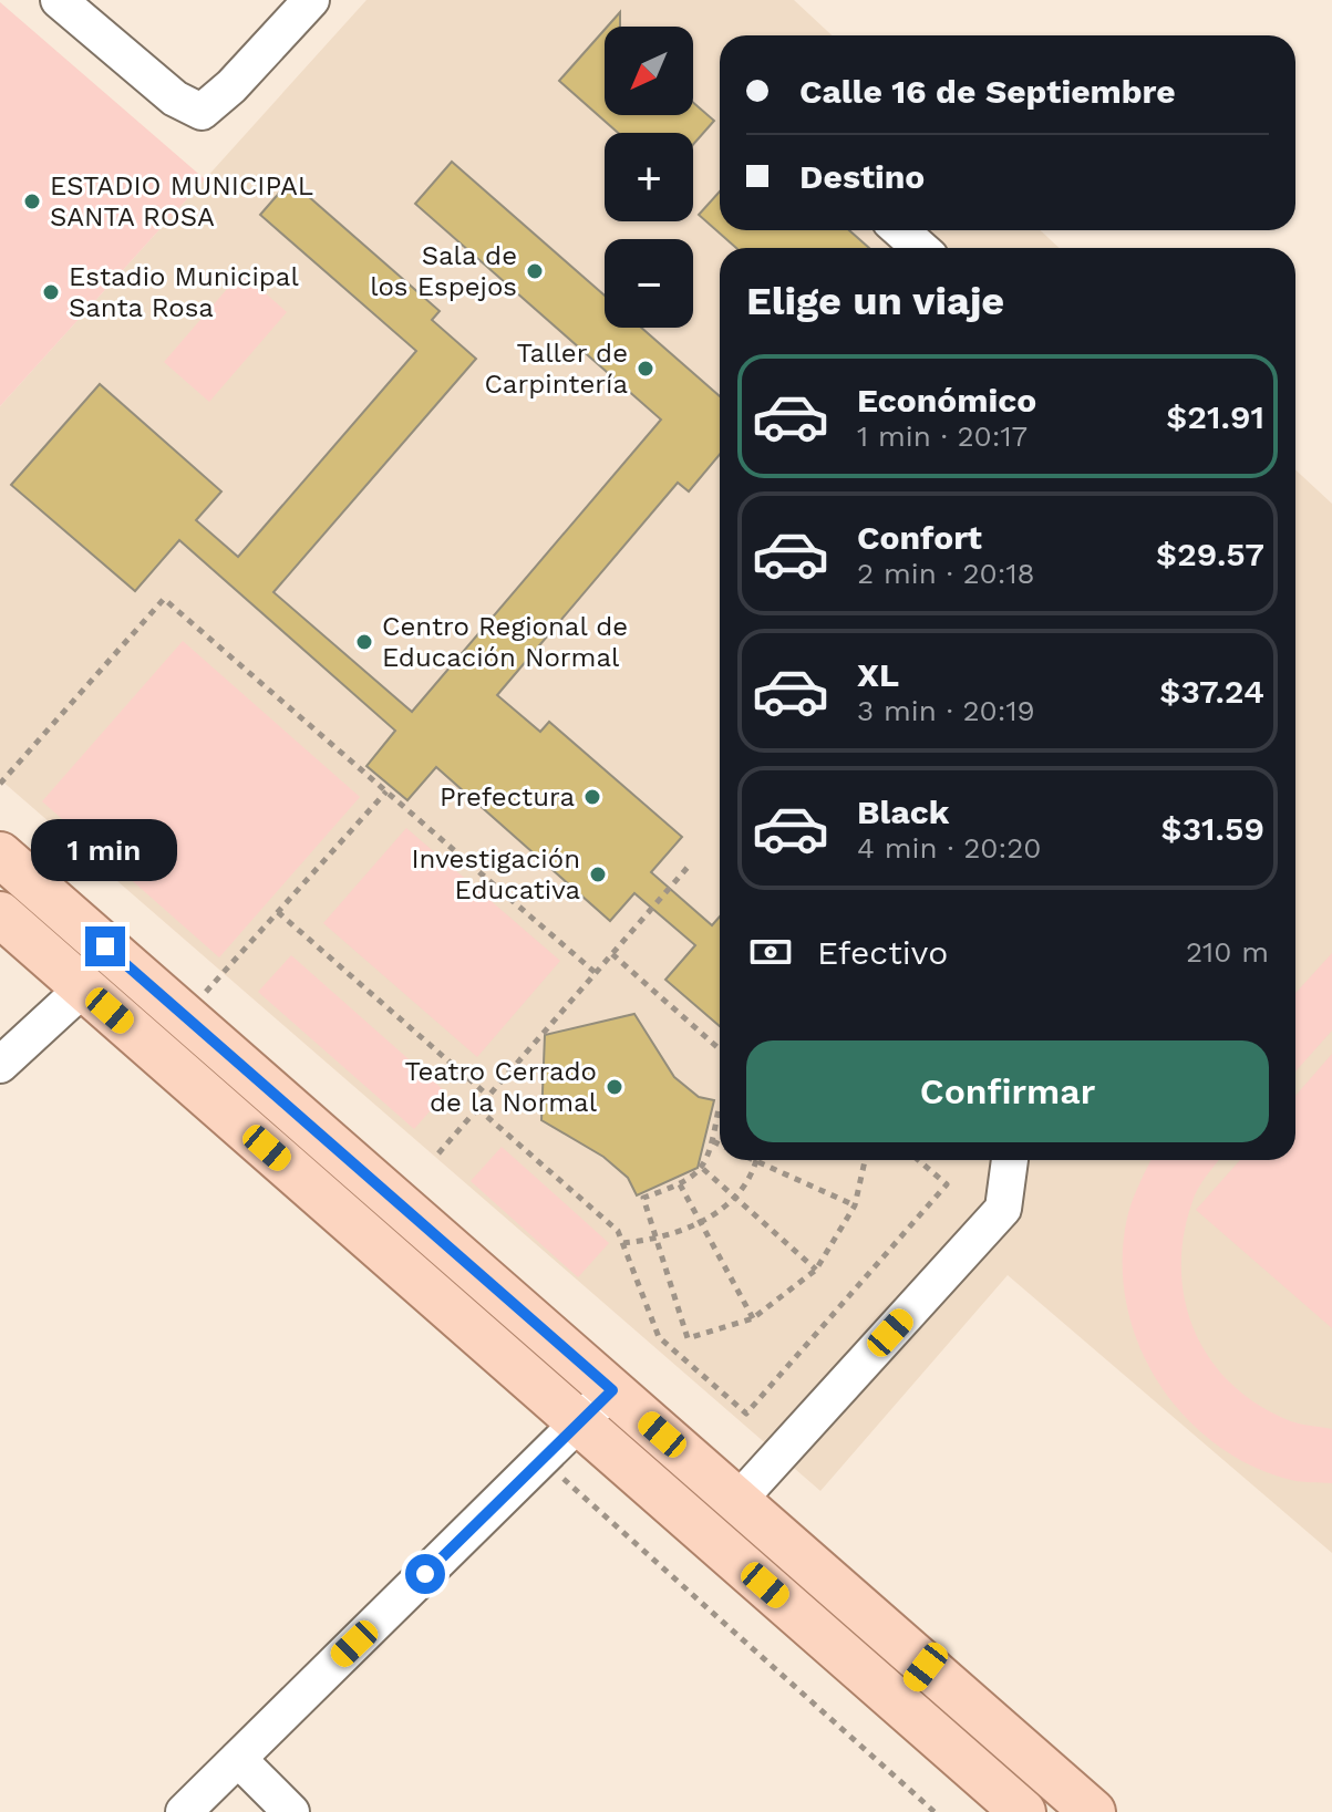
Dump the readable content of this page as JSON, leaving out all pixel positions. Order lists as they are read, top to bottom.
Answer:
{
  "places": [
    "ESTADIO MUNICIPAL SANTA ROSA",
    "Sala de los Espejos",
    "Estadio Municipal Santa Rosa",
    "Taller de Carpintería",
    "Centro Regional de Educación Normal",
    "Prefectura",
    "Investigación Educativa",
    "Teatro Cerrado de la Normal"
  ],
  "north": "bottom left",
  "page": {
    "map_buttons": ["+", "−"],
    "banner": ["Calle 16 de Septiembre", "Destino"],
    "heading": "Elige un viaje",
    "list": [
      {
        "name": "Económico",
        "note": "1 min · 20:17",
        "value": "$21.91"
      },
      {
        "name": "Confort",
        "note": "2 min · 20:18",
        "value": "$29.57"
      },
      {
        "name": "XL",
        "note": "3 min · 20:19",
        "value": "$37.24"
      },
      {
        "name": "Black",
        "note": "4 min · 20:20",
        "value": "$31.59"
      }
    ],
    "bubble": "1 min",
    "pay": ["Efectivo", "210 m"],
    "buttons": "Confirmar"
  }
}
